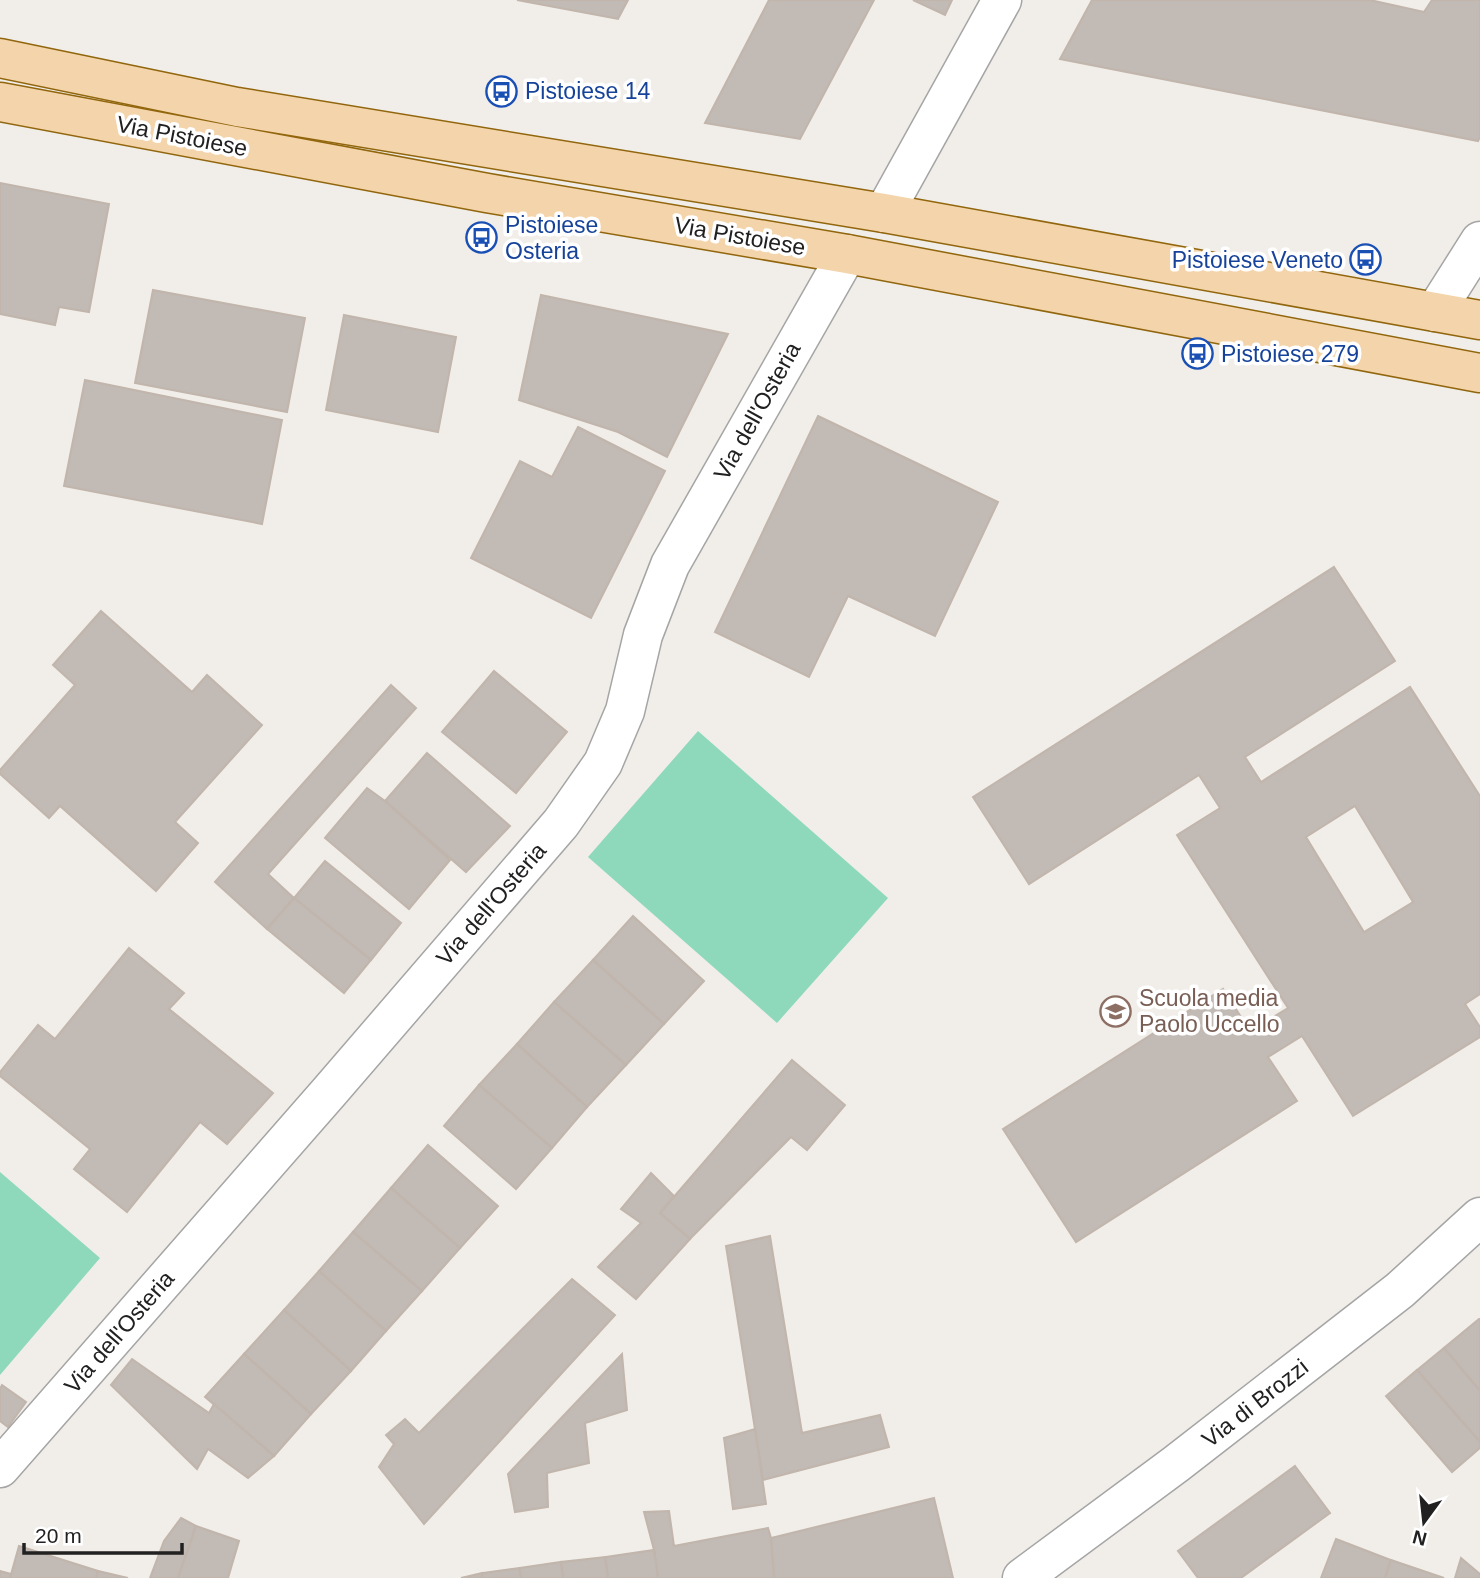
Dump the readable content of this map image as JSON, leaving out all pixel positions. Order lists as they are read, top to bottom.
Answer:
{
  "streets": {
    "main road": ["Via Pistoiese"],
    "street": ["Via dell'Osteria", "Via di Brozzi"]
  },
  "crossings": [
    ["Via Pistoiese", "Via dell'Osteria"]
  ],
  "places": {
    "bus stop": [
      "Pistoiese 14",
      "Pistoiese Osteria",
      "Pistoiese Veneto",
      "Pistoiese 279"
    ],
    "school or university": ["Scuola media Paolo Uccello"]
  },
  "scale_bar": "20 m",
  "north": "bottom"
}
